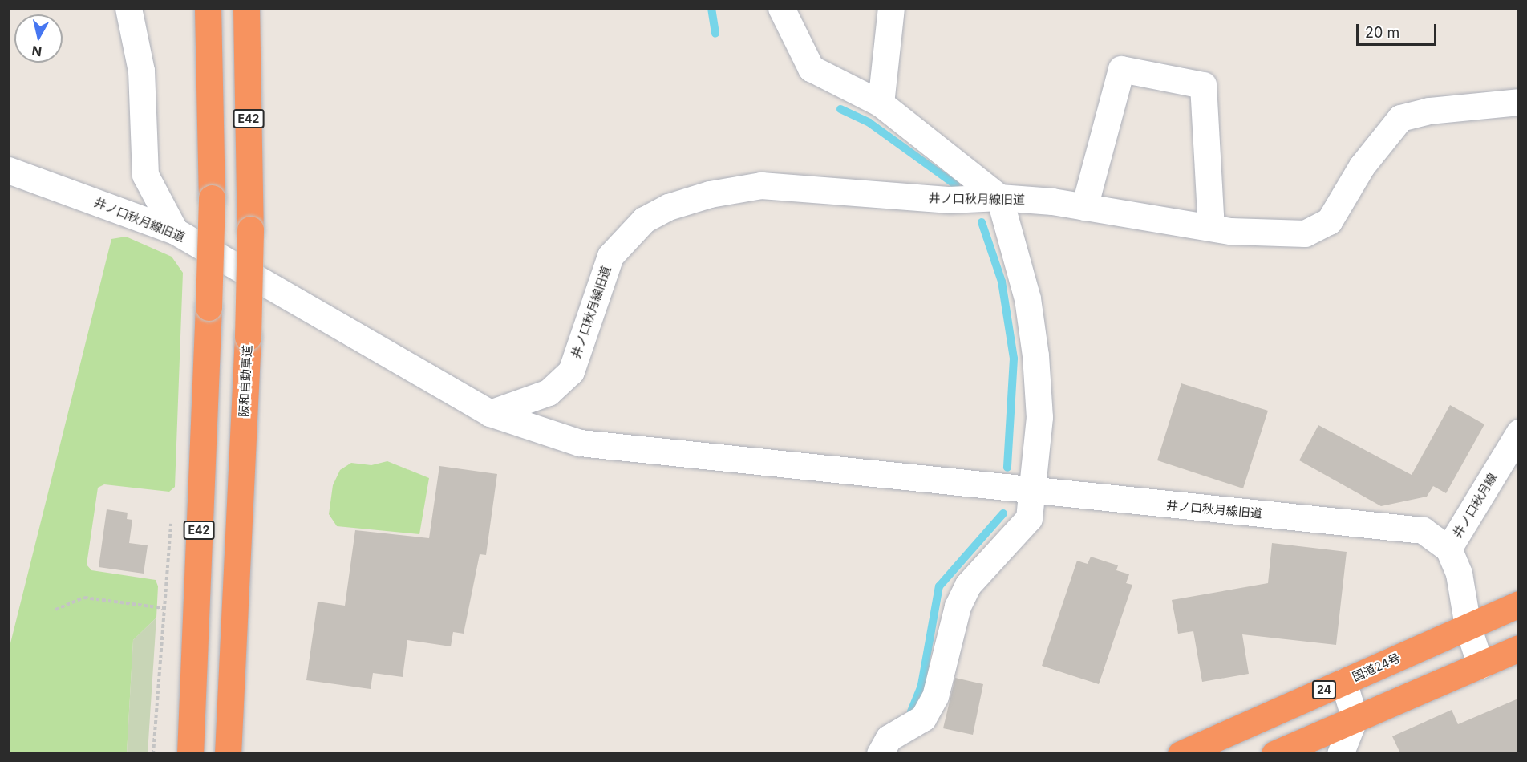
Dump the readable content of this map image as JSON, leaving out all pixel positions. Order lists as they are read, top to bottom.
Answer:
{
  "streets": {
    "highway": [
      "E42",
      "阪和自動車道",
      "国道24号",
      "24"
    ],
    "street": ["井ノ口秋月線旧道", "井ノ口秋月線"]
  },
  "crossings": [
    ["井ノ口秋月線旧道", "井ノ口秋月線"],
    ["井ノ口秋月線", "国道24号"]
  ],
  "scale_bar": "20 m",
  "north": "bottom"
}
